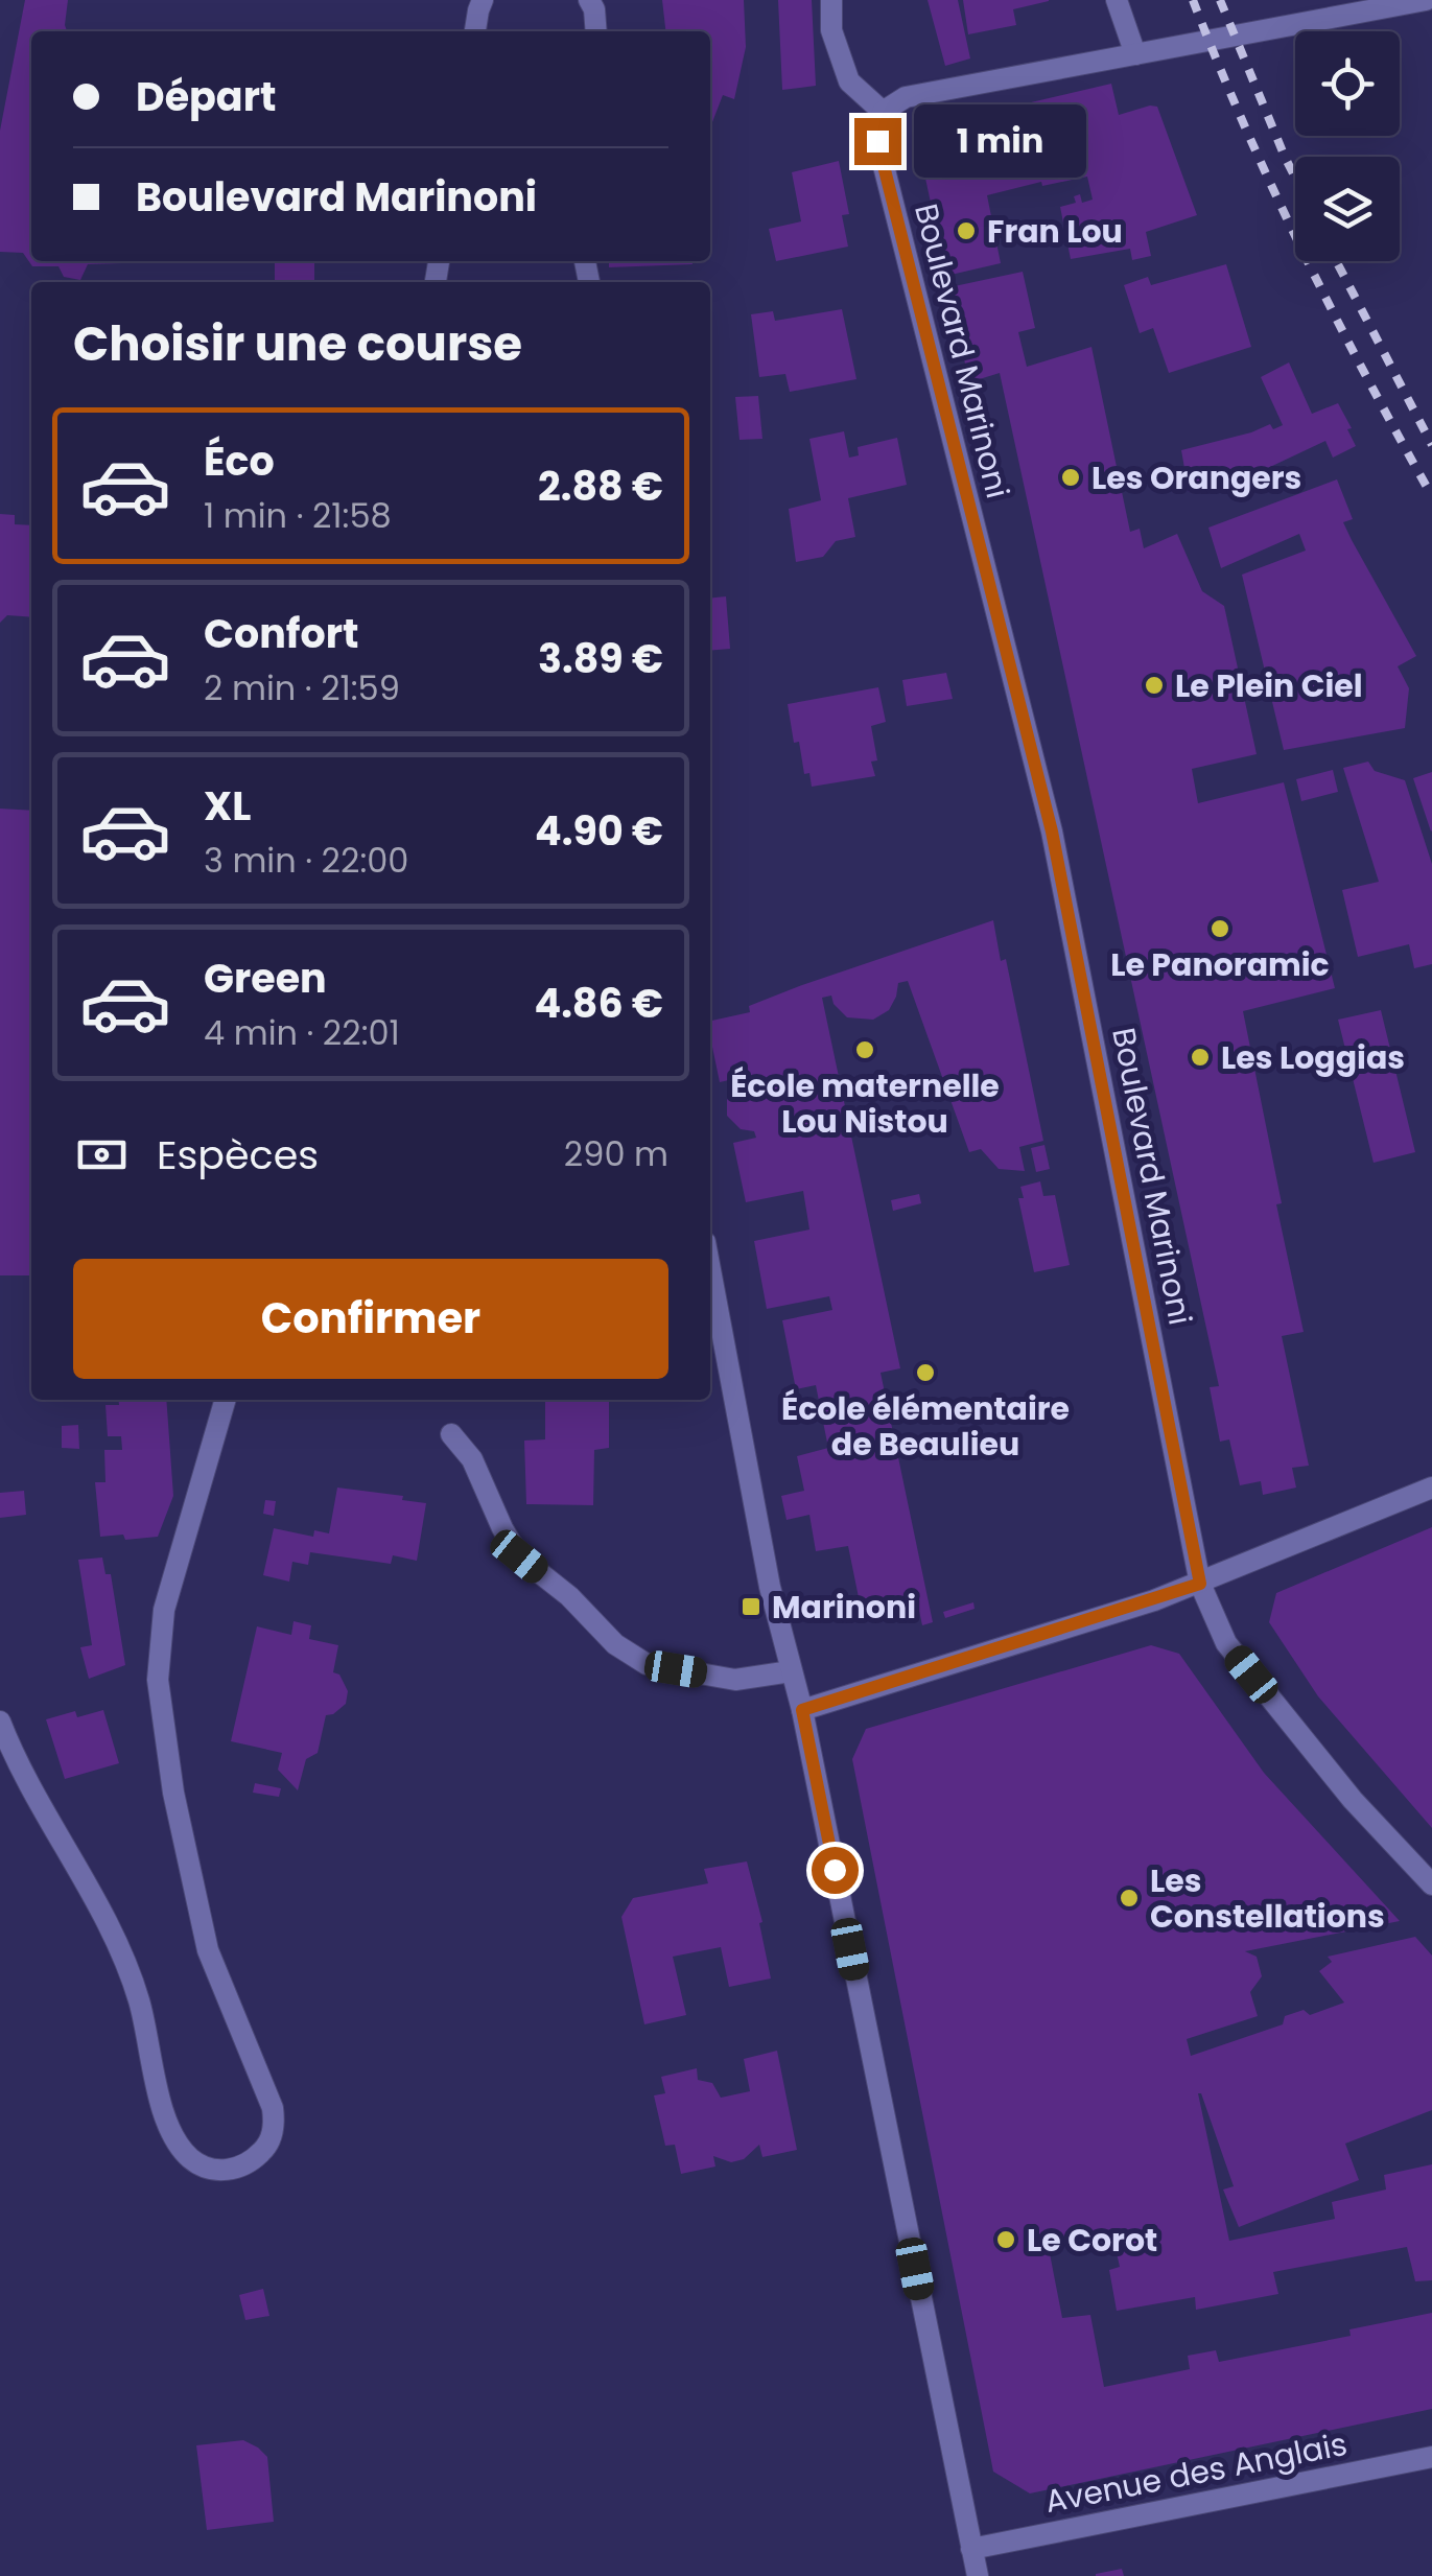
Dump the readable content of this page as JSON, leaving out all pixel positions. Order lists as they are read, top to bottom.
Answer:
{
  "streets": {
    "street": ["Boulevard Marinoni", "Avenue des Anglais"]
  },
  "places": {
    "other": [
      "Fran Lou",
      "Les Orangers",
      "Le Plein Ciel",
      "Le Panoramic",
      "École maternelle Lou Nistou",
      "Les Loggias",
      "École élémentaire de Beaulieu",
      "Les Constellations",
      "Le Corot"
    ],
    "transit": ["Marinoni"]
  },
  "page": {
    "banner": ["Départ", "Boulevard Marinoni"],
    "bubble": "1 min",
    "heading": "Choisir une course",
    "list": [
      {
        "name": "Éco",
        "note": "1 min · 21:58",
        "value": "2.88 €"
      },
      {
        "name": "Confort",
        "note": "2 min · 21:59",
        "value": "3.89 €"
      },
      {
        "name": "XL",
        "note": "3 min · 22:00",
        "value": "4.90 €"
      },
      {
        "name": "Green",
        "note": "4 min · 22:01",
        "value": "4.86 €"
      }
    ],
    "pay": ["Espèces", "290 m"],
    "buttons": "Confirmer"
  }
}
